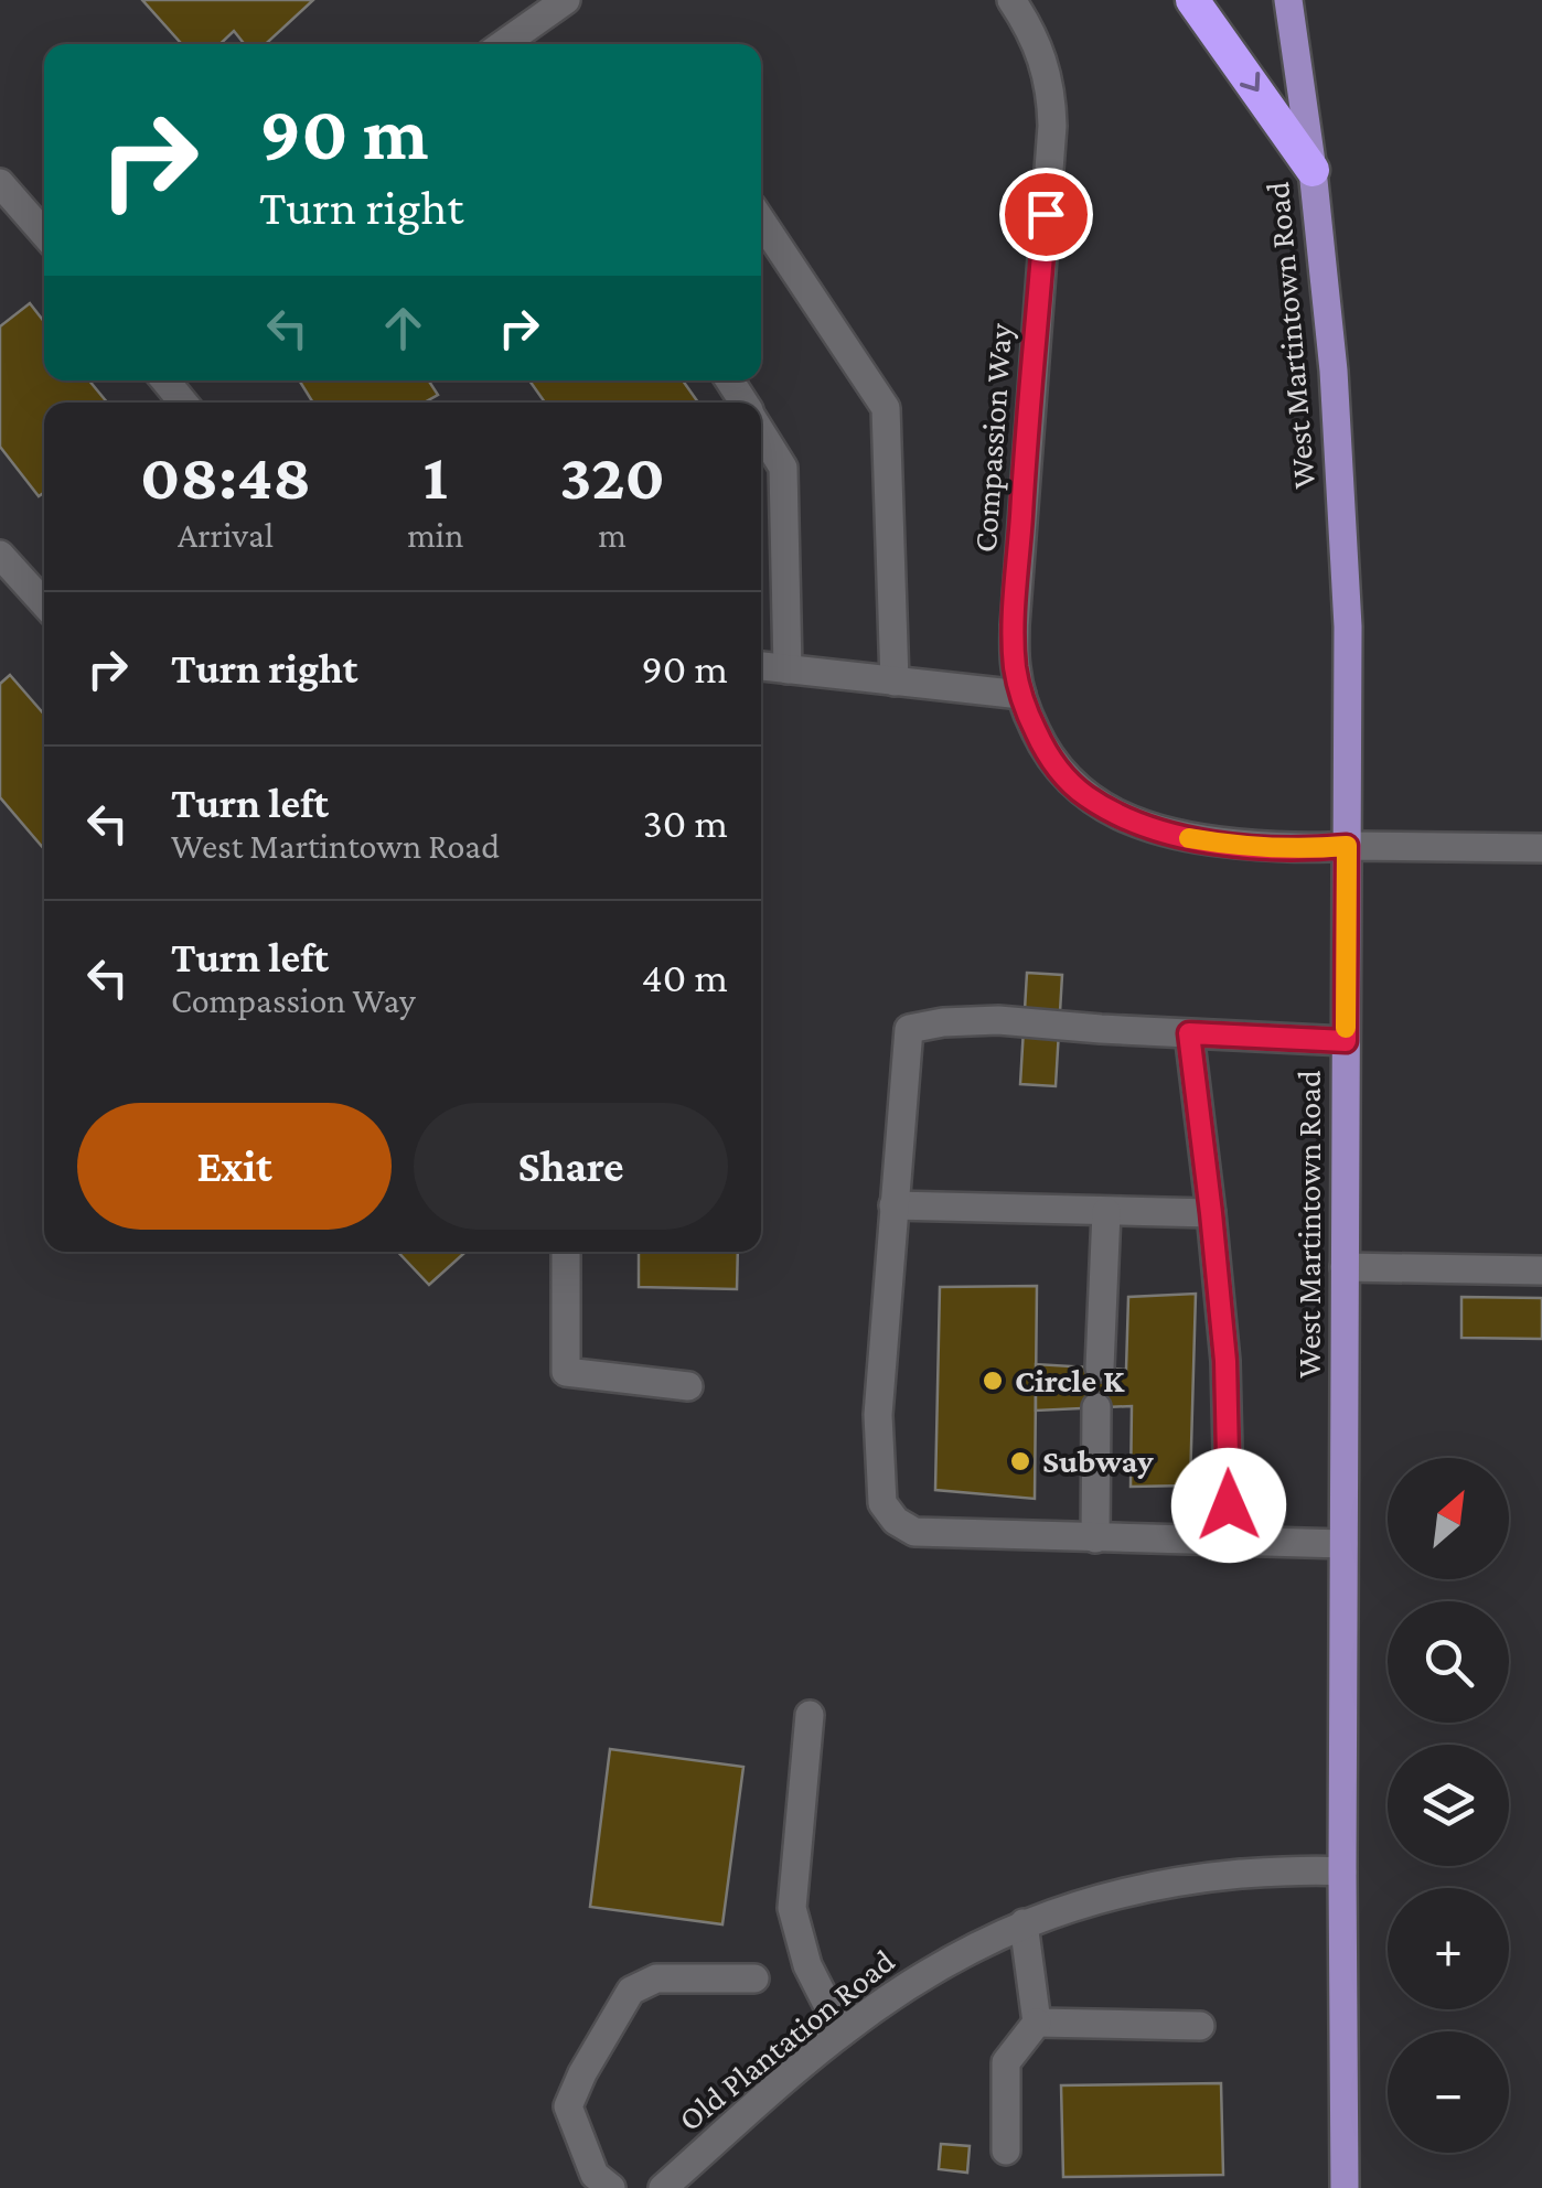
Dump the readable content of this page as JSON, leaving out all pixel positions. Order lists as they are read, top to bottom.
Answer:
{
  "streets": {
    "main road": ["West Martintown Road"],
    "street": ["Compassion Way", "Old Plantation Road"]
  },
  "crossings": [
    ["West Martintown Road", "Compassion Way"],
    ["West Martintown Road", "Old Plantation Road"]
  ],
  "places": ["Circle K", "Subway"],
  "north": "top right",
  "page": {
    "turn": ["90 m", "Turn right"],
    "eta": [
      "08:48",
      "Arrival",
      "1",
      "min",
      "320",
      "m"
    ],
    "list": [
      {
        "name": "Turn right",
        "value": "90 m"
      },
      {
        "name": "Turn left",
        "note": "West Martintown Road",
        "value": "30 m"
      },
      {
        "name": "Turn left",
        "note": "Compassion Way",
        "value": "40 m"
      }
    ],
    "buttons": ["Exit", "Share"],
    "map_buttons": ["+", "−"]
  }
}
